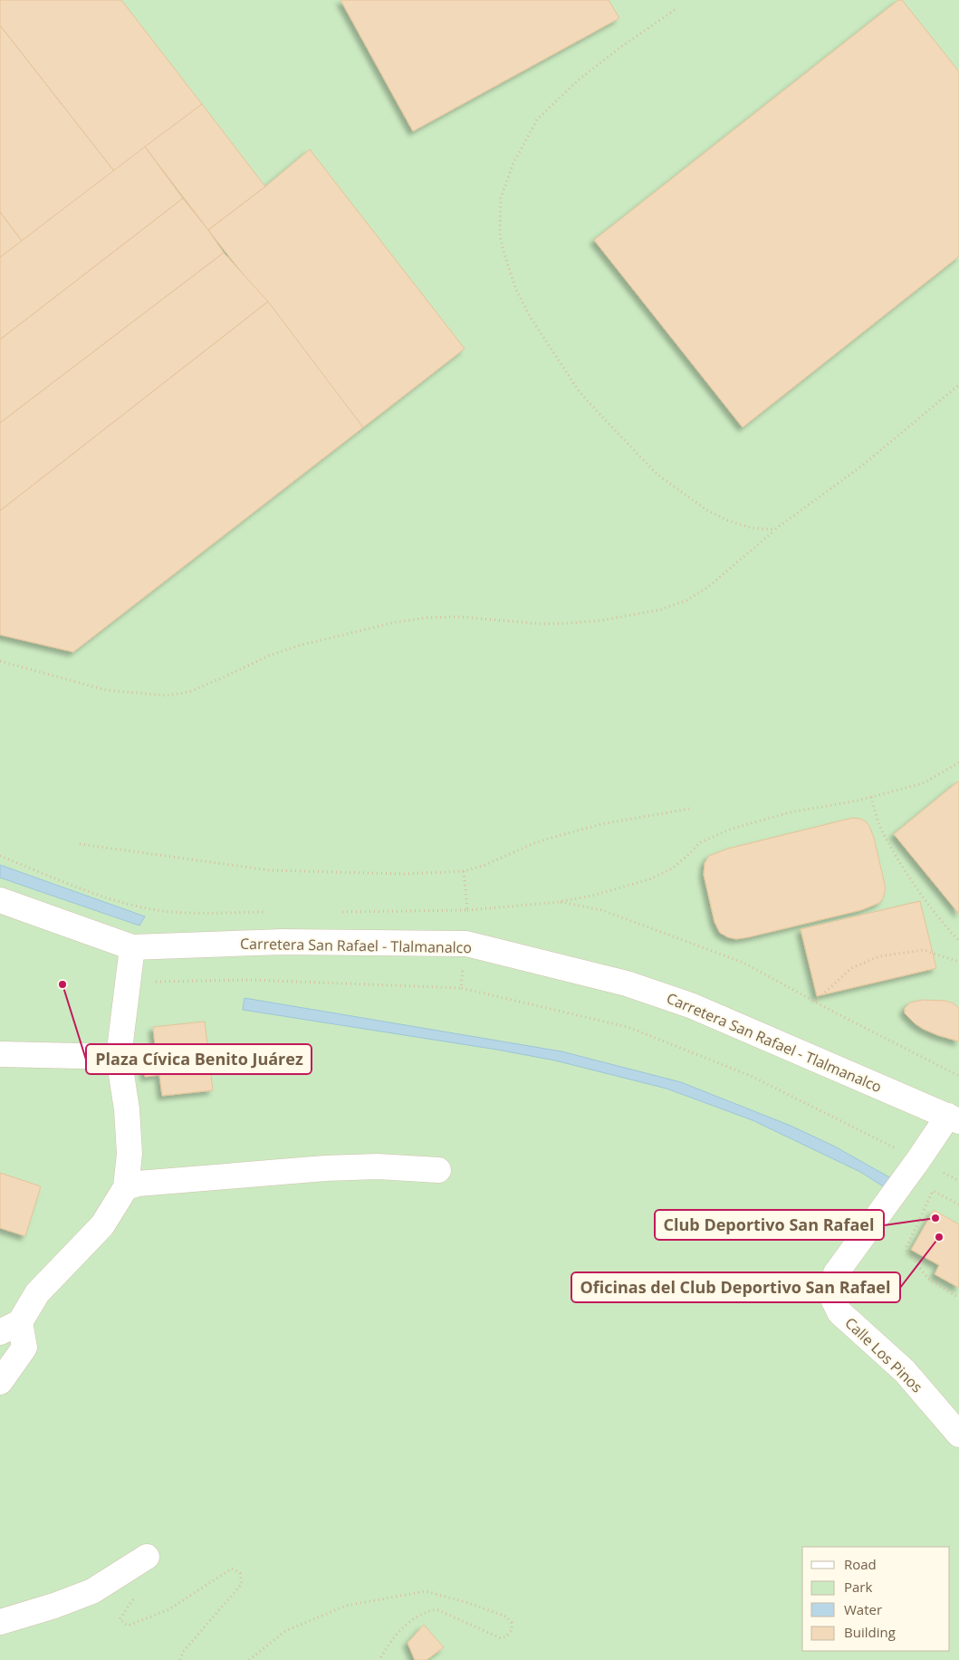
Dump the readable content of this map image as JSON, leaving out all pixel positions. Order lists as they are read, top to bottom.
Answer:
{
  "streets": {
    "street": ["Carretera San Rafael - Tlalmanalco", "Calle Los Pinos"]
  },
  "places": ["Plaza Cívica Benito Juárez", "Club Deportivo San Rafael", "Oficinas del Club Deportivo San Rafael"],
  "legend": [
    "Road",
    "Park",
    "Water",
    "Building"
  ]
}
